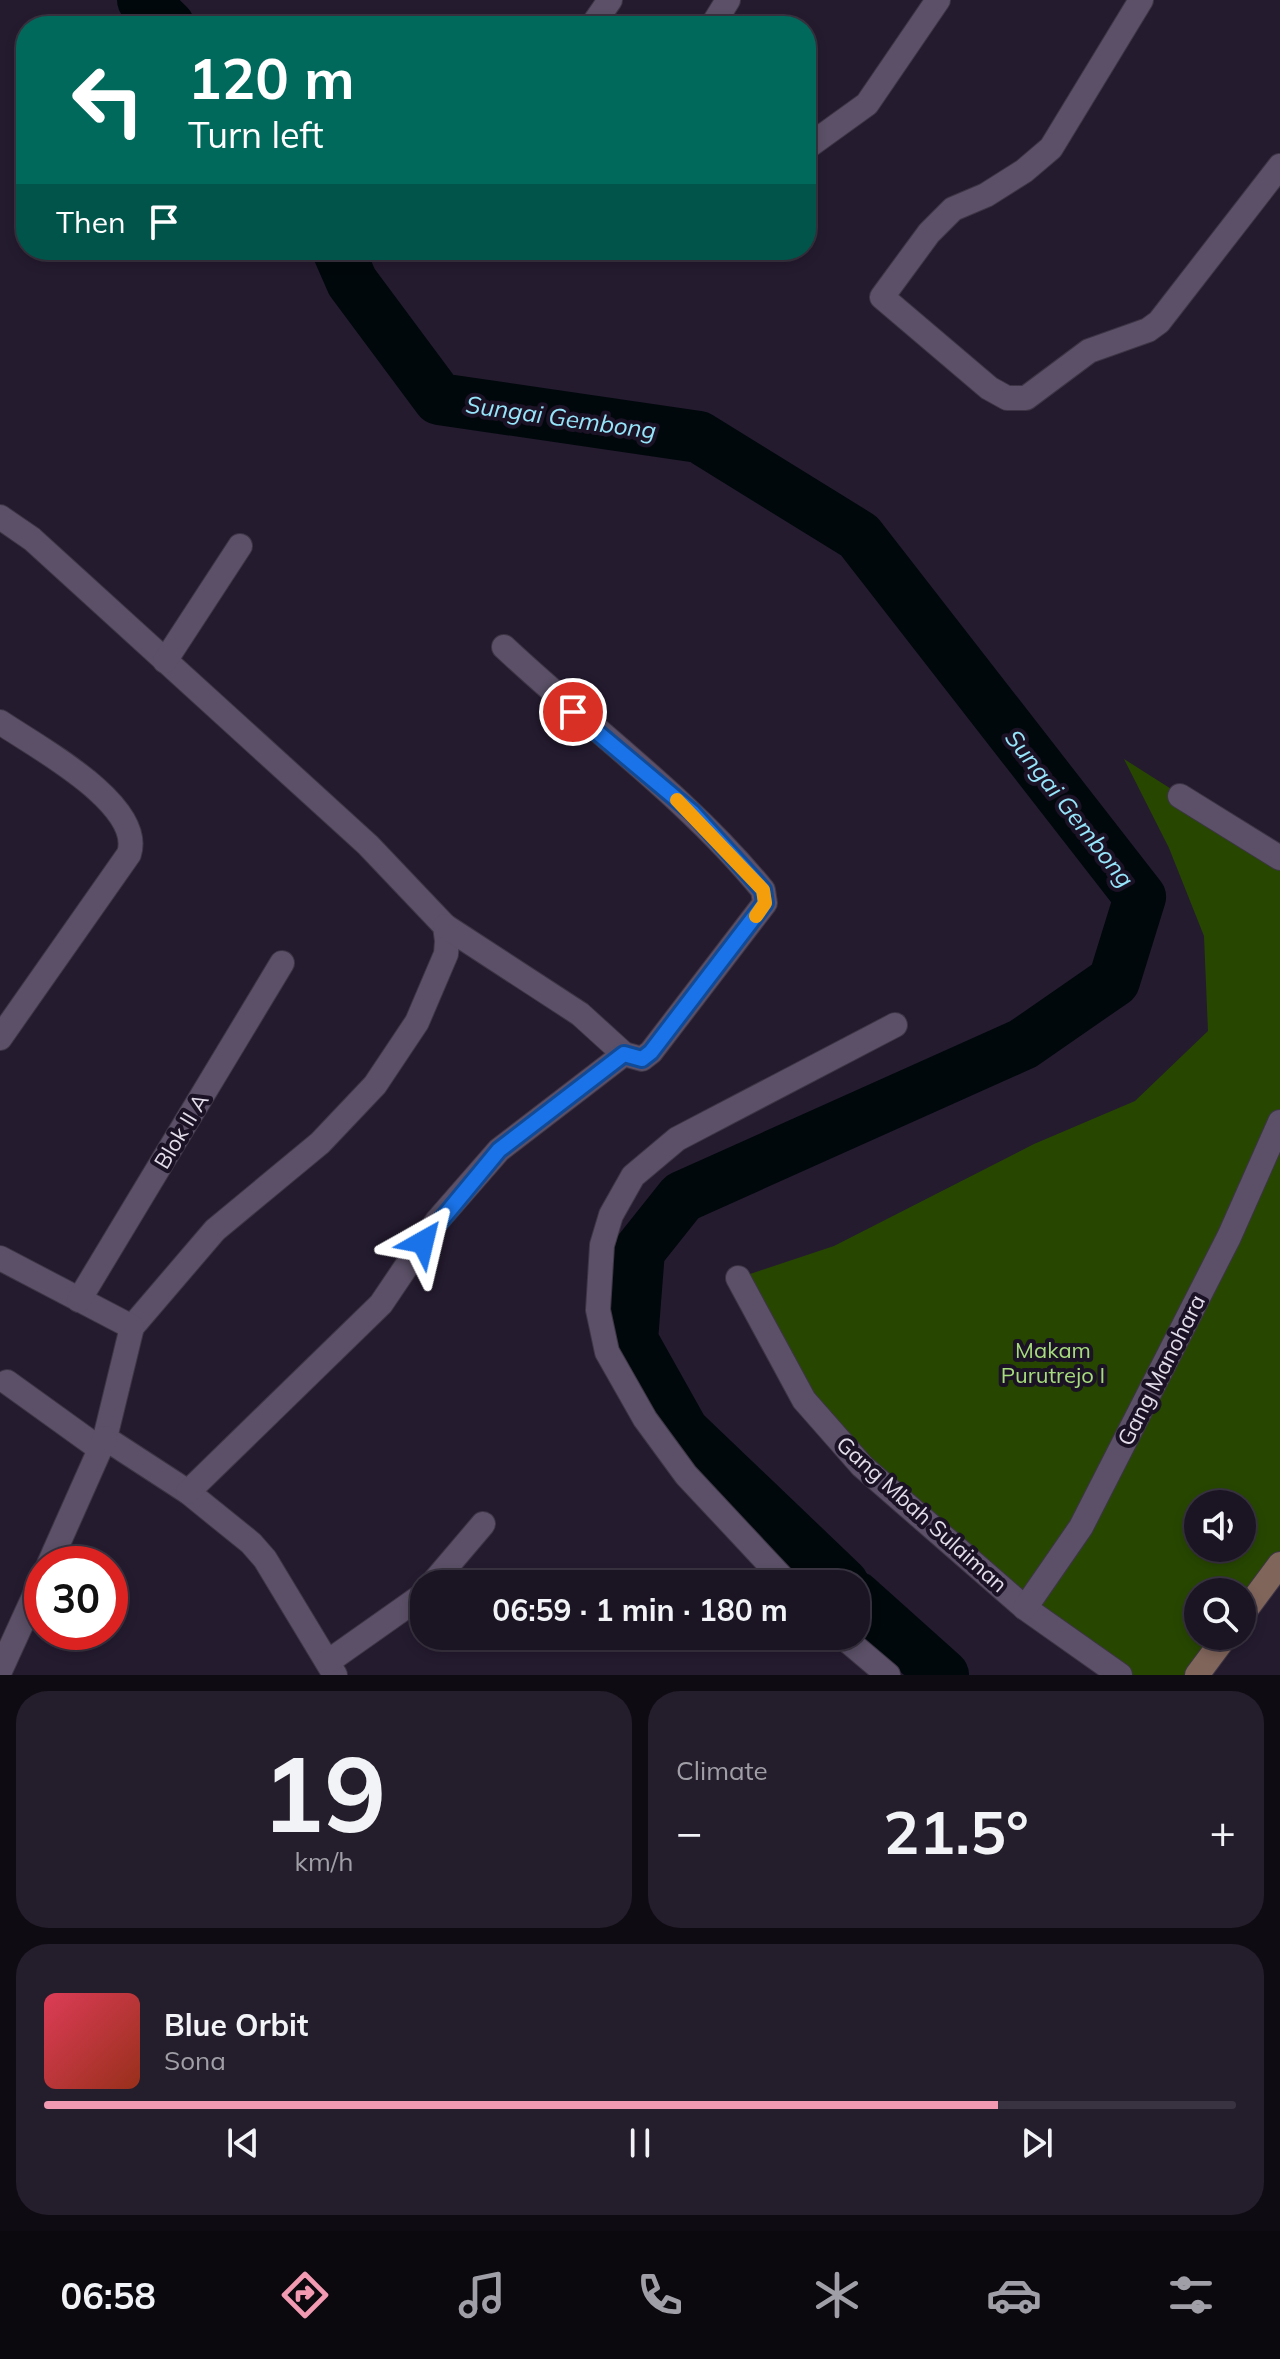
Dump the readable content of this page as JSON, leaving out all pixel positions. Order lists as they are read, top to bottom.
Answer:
{
  "streets": {
    "street": ["Blok II A", "Gang Manohara", "Gang Mbah Sulaiman"]
  },
  "crossings": [
    ["Gang Manohara", "Gang Mbah Sulaiman"]
  ],
  "water": ["Sungai Gembong"],
  "parks": ["Makam Purutrejo I"],
  "page": {
    "turn": ["120 m", "Turn left"],
    "then": "Then",
    "limit": "30",
    "trip": "06:59 · 1 min · 180 m",
    "tile": [
      ["19", "km/h"],
      "Climate"
    ],
    "heat": ["−", "21.5°", "+"],
    "song": ["Blue Orbit", "Sona"],
    "tabs": "06:58"
  }
}
